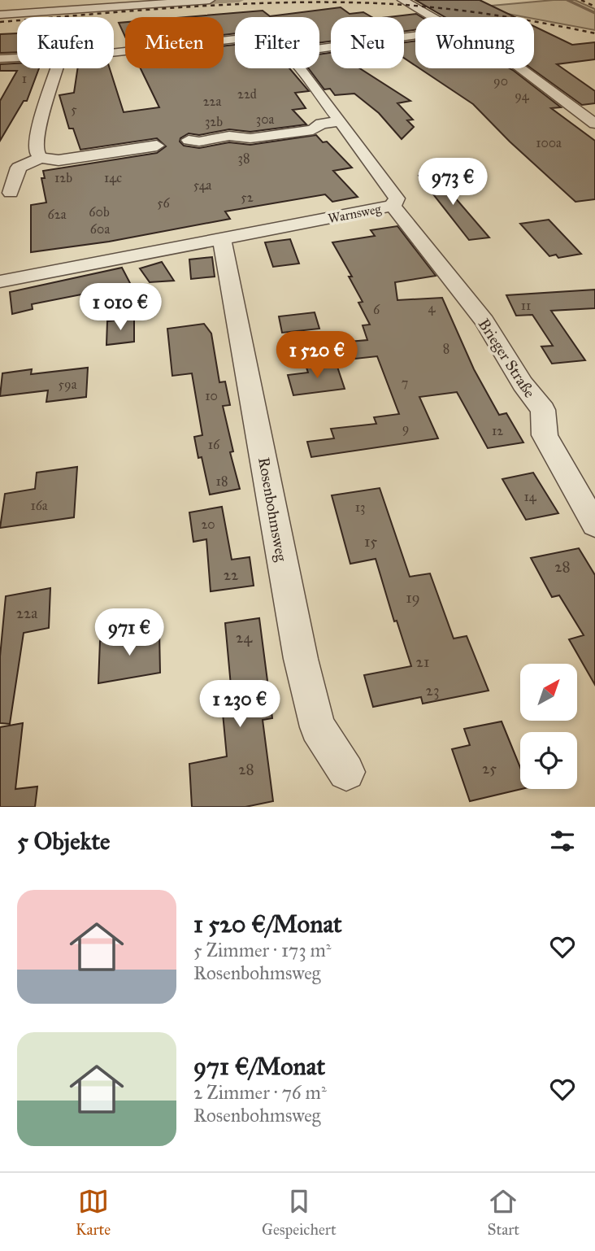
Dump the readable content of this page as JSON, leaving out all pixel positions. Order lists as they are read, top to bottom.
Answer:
{
  "streets": {
    "street": ["Warnsweg", "Brieger Straße", "Rosenbohmsweg"]
  },
  "crossings": [
    ["Warnsweg", "Brieger Straße"],
    ["Warnsweg", "Rosenbohmsweg"]
  ],
  "house_numbers": [
    "1",
    "90",
    "22d",
    "94",
    "22a",
    "5",
    "30a",
    "32b",
    "100a",
    "38",
    "12b",
    "14c",
    "54a",
    "52",
    "56",
    "60b",
    "62a",
    "60a",
    "11",
    "4",
    "6",
    "8",
    "7",
    "59a",
    "10",
    "9",
    "12",
    "16",
    "18",
    "14",
    "16a",
    "13",
    "20",
    "15",
    "28",
    "22",
    "19",
    "22a",
    "24",
    "21",
    "23",
    "25",
    "28"
  ],
  "north": "top right",
  "page": {
    "chip": [
      "Kaufen",
      "Mieten",
      "Filter",
      "Neu",
      "Wohnung"
    ],
    "price": [
      "973 €",
      "1 010 €",
      "1 520 €",
      "971 €",
      "1 230 €"
    ],
    "heading": "5 Objekte",
    "list": [
      {
        "name": "1 520 €/Monat",
        "note": "5 Zimmer · 173 m² · Rosenbohmsweg"
      },
      {
        "name": "971 €/Monat",
        "note": "2 Zimmer · 76 m² · Rosenbohmsweg"
      }
    ],
    "tabs": ["Karte", "Gespeichert", "Start"]
  }
}
